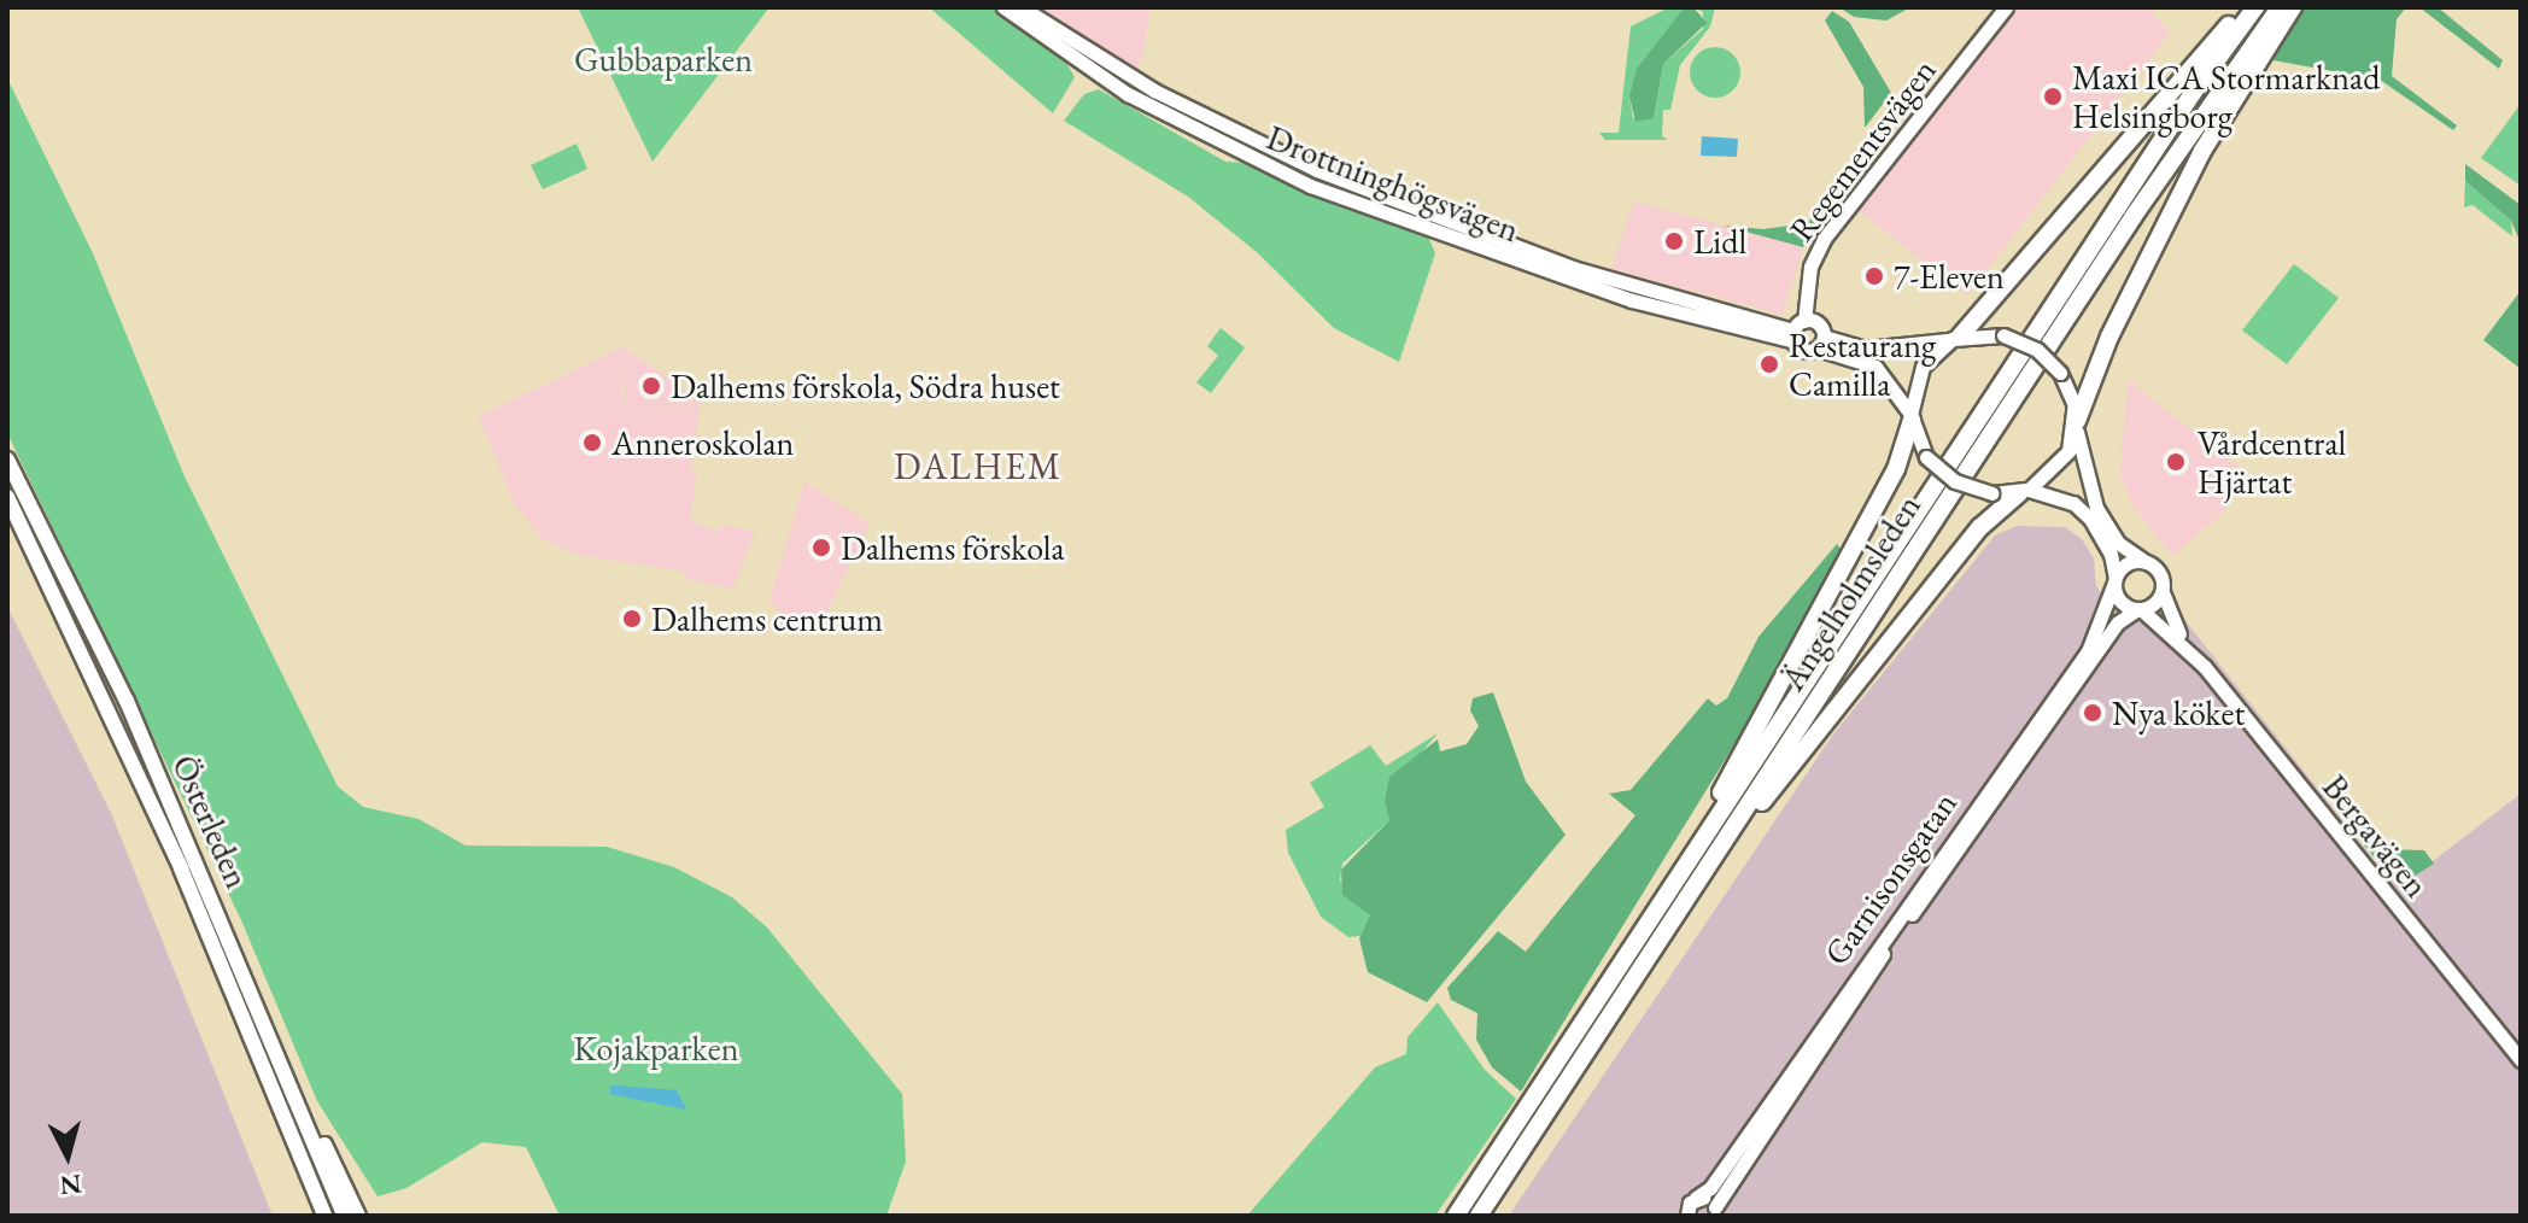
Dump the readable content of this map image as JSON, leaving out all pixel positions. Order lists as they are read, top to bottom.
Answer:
{
  "streets": {
    "highway": ["Ängelholmsleden"],
    "main road": ["Österleden"],
    "street": [
      "Regementsvägen",
      "Drottninghögsvägen",
      "Bergavägen",
      "Garnisonsgatan"
    ]
  },
  "crossings": [
    ["Regementsvägen", "Drottninghögsvägen"],
    ["Bergavägen", "Garnisonsgatan"]
  ],
  "districts": ["DALHEM"],
  "parks": ["Gubbaparken", "Kojakparken"],
  "places": [
    "Maxi ICA Stormarknad Helsingborg",
    "Lidl",
    "7-Eleven",
    "Restaurang Camilla",
    "Dalhems förskola, Södra huset",
    "Anneroskolan",
    "Vårdcentral Hjärtat",
    "Dalhems förskola",
    "Dalhems centrum",
    "Nya köket"
  ],
  "north": "bottom"
}
